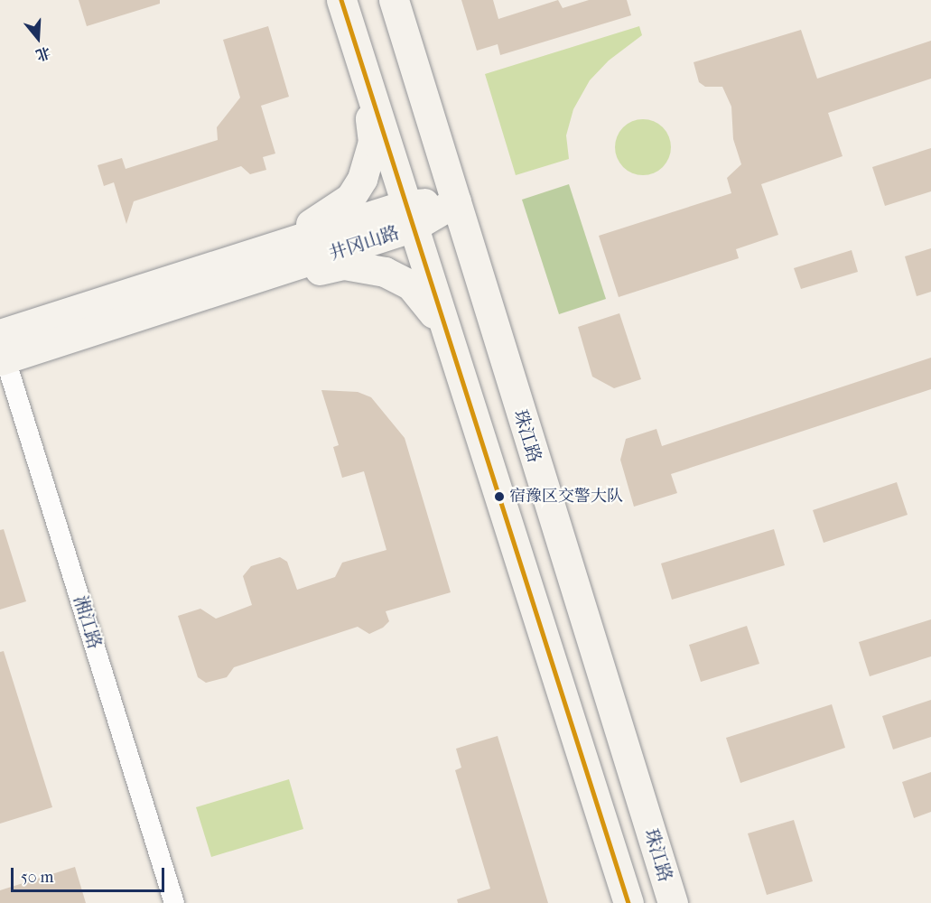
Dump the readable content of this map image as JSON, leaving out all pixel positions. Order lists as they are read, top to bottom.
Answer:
{
  "streets": {
    "street": ["井冈山路", "珠江路", "湘江路"]
  },
  "crossings": [
    ["井冈山路", "珠江路"],
    ["井冈山路", "湘江路"]
  ],
  "places": ["宿豫区交警大队"],
  "scale_bar": "50 m",
  "north": "bottom"
}
